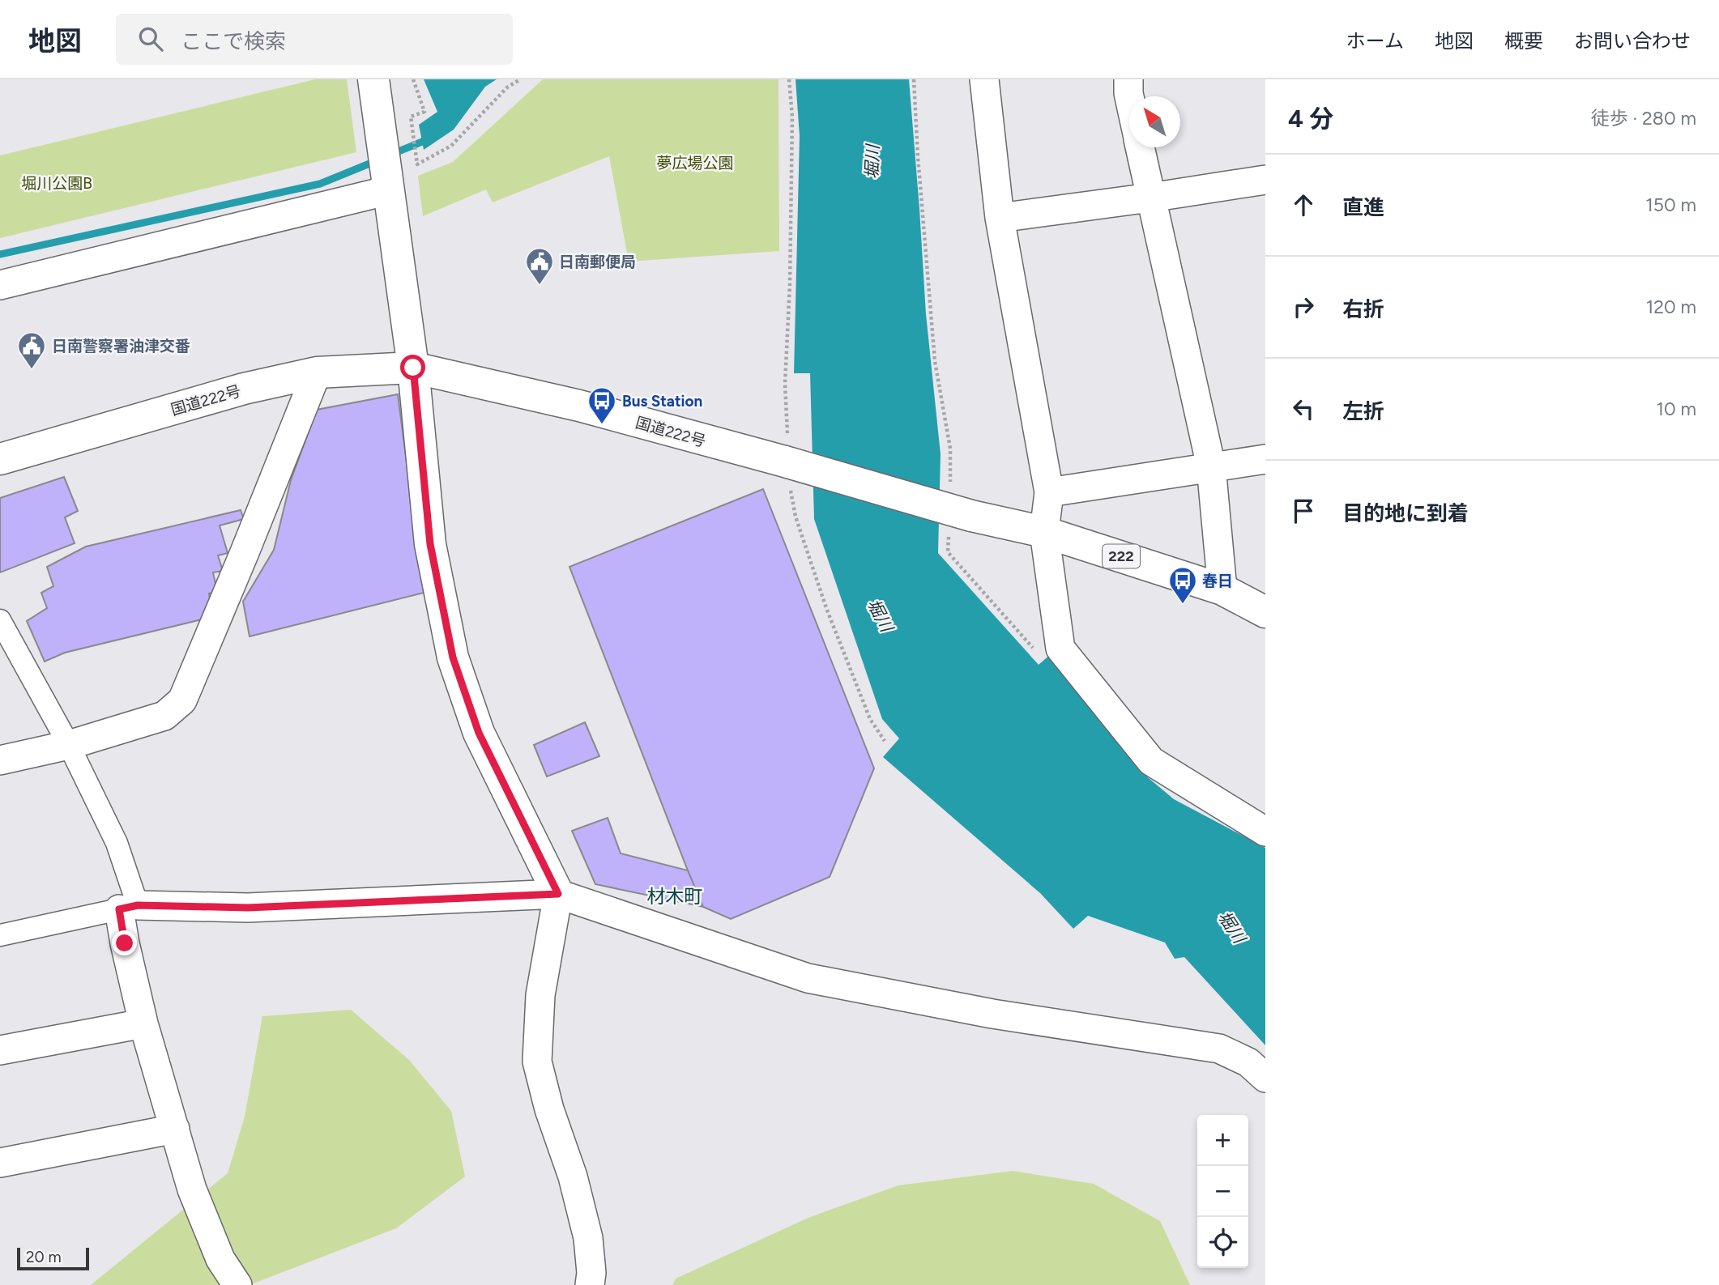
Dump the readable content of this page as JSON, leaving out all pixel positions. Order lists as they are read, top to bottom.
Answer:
{
  "streets": {
    "main road": ["国道222号", "222"]
  },
  "districts": ["材木町"],
  "water": ["堀川"],
  "parks": ["夢広場公園", "堀川公園B"],
  "places": {
    "public building": ["日南郵便局", "日南警察署油津交番"],
    "bus stop": ["Bus Station", "春日"]
  },
  "scale_bar": "20 m",
  "north": "top left",
  "page": {
    "header": "地図",
    "search": "ここで検索",
    "nav": [
      "ホーム",
      "地図",
      "概要",
      "お問い合わせ"
    ],
    "heading": ["4 分", "徒歩 · 280 m"],
    "list": [
      ["直進", "150 m"],
      ["右折", "120 m"],
      ["左折", "10 m"],
      "目的地に到着"
    ],
    "map_buttons": ["+", "−"],
    "scale": "20 m"
  }
}
